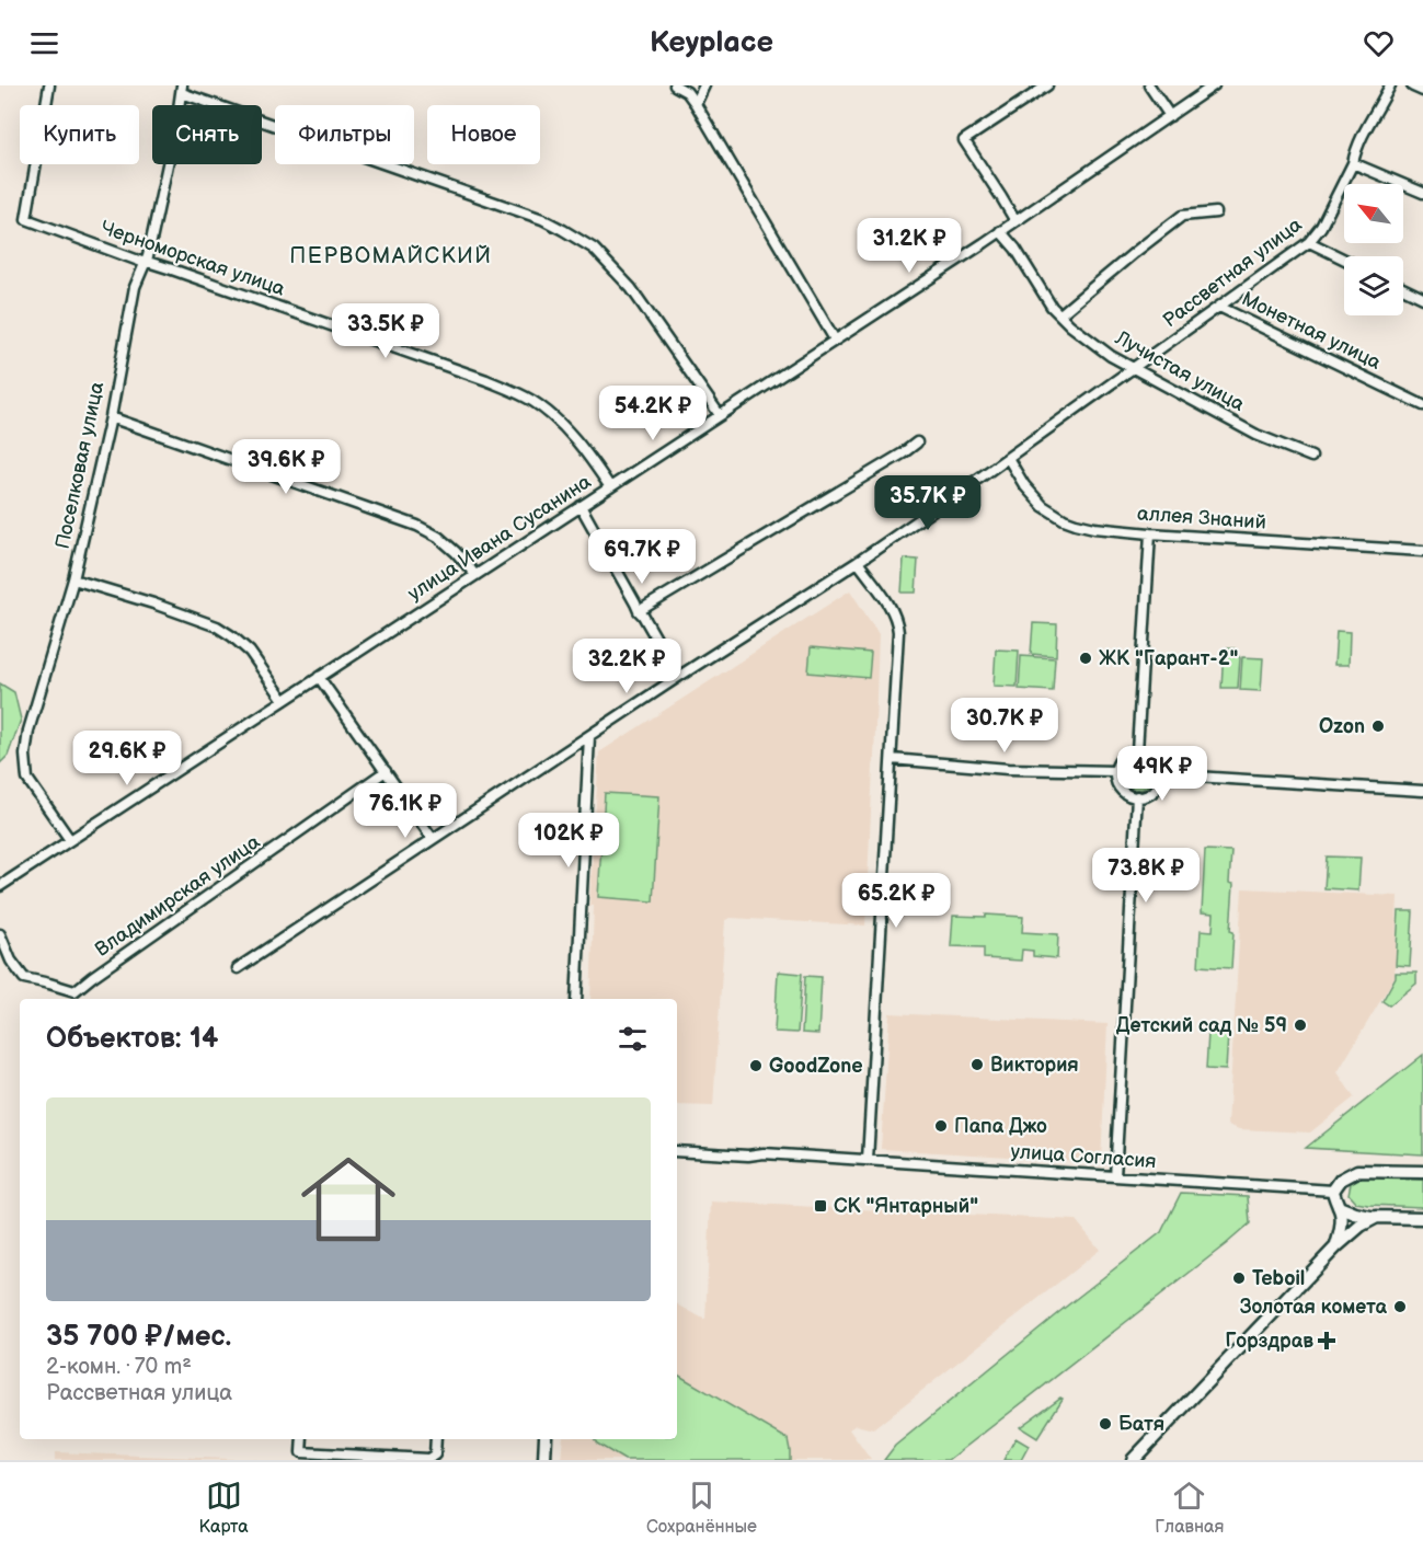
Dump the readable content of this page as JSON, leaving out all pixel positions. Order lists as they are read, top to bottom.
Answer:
{
  "streets": {
    "street": [
      "Черноморская улица",
      "Рассветная улица",
      "Монетная улица",
      "Лучистая улица",
      "Поселковая улица",
      "аллея Знаний",
      "улица Ивана Сусанина",
      "Владимирская улица",
      "улица Согласия"
    ]
  },
  "crossings": [
    ["Черноморская улица", "Поселковая улица"],
    ["Черноморская улица", "улица Ивана Сусанина"],
    ["Рассветная улица", "Монетная улица"],
    ["Рассветная улица", "Лучистая улица"],
    ["Рассветная улица", "аллея Знаний"],
    ["Лучистая улица", "улица Ивана Сусанина"],
    ["Поселковая улица", "улица Ивана Сусанина"]
  ],
  "districts": ["ПЕРВОМАЙСКИЙ"],
  "places": {
    "other": [
      "ЖК \"Гарант-2\"",
      "Ozon",
      "Детский сад № 59",
      "Виктория",
      "GoodZone",
      "Папа Джо",
      "Teboil",
      "Золотая комета",
      "Батя"
    ],
    "transit": ["СК \"Янтарный\""],
    "health": ["Горздрав"]
  },
  "north": "top left",
  "page": {
    "header": "Keyplace",
    "chip": [
      "Купить",
      "Снять",
      "Фильтры",
      "Новое"
    ],
    "price": [
      "31.2K ₽",
      "33.5K ₽",
      "54.2K ₽",
      "39.6K ₽",
      "35.7K ₽",
      "69.7K ₽",
      "32.2K ₽",
      "30.7K ₽",
      "29.6K ₽",
      "49K ₽",
      "76.1K ₽",
      "102K ₽",
      "73.8K ₽",
      "65.2K ₽"
    ],
    "heading": "Объектов: 14",
    "list": [
      {
        "name": "35 700 ₽/мес.",
        "note": "2-комн. · 70 m² · Рассветная улица"
      }
    ],
    "tabs": ["Карта", "Сохранённые", "Главная"]
  }
}
